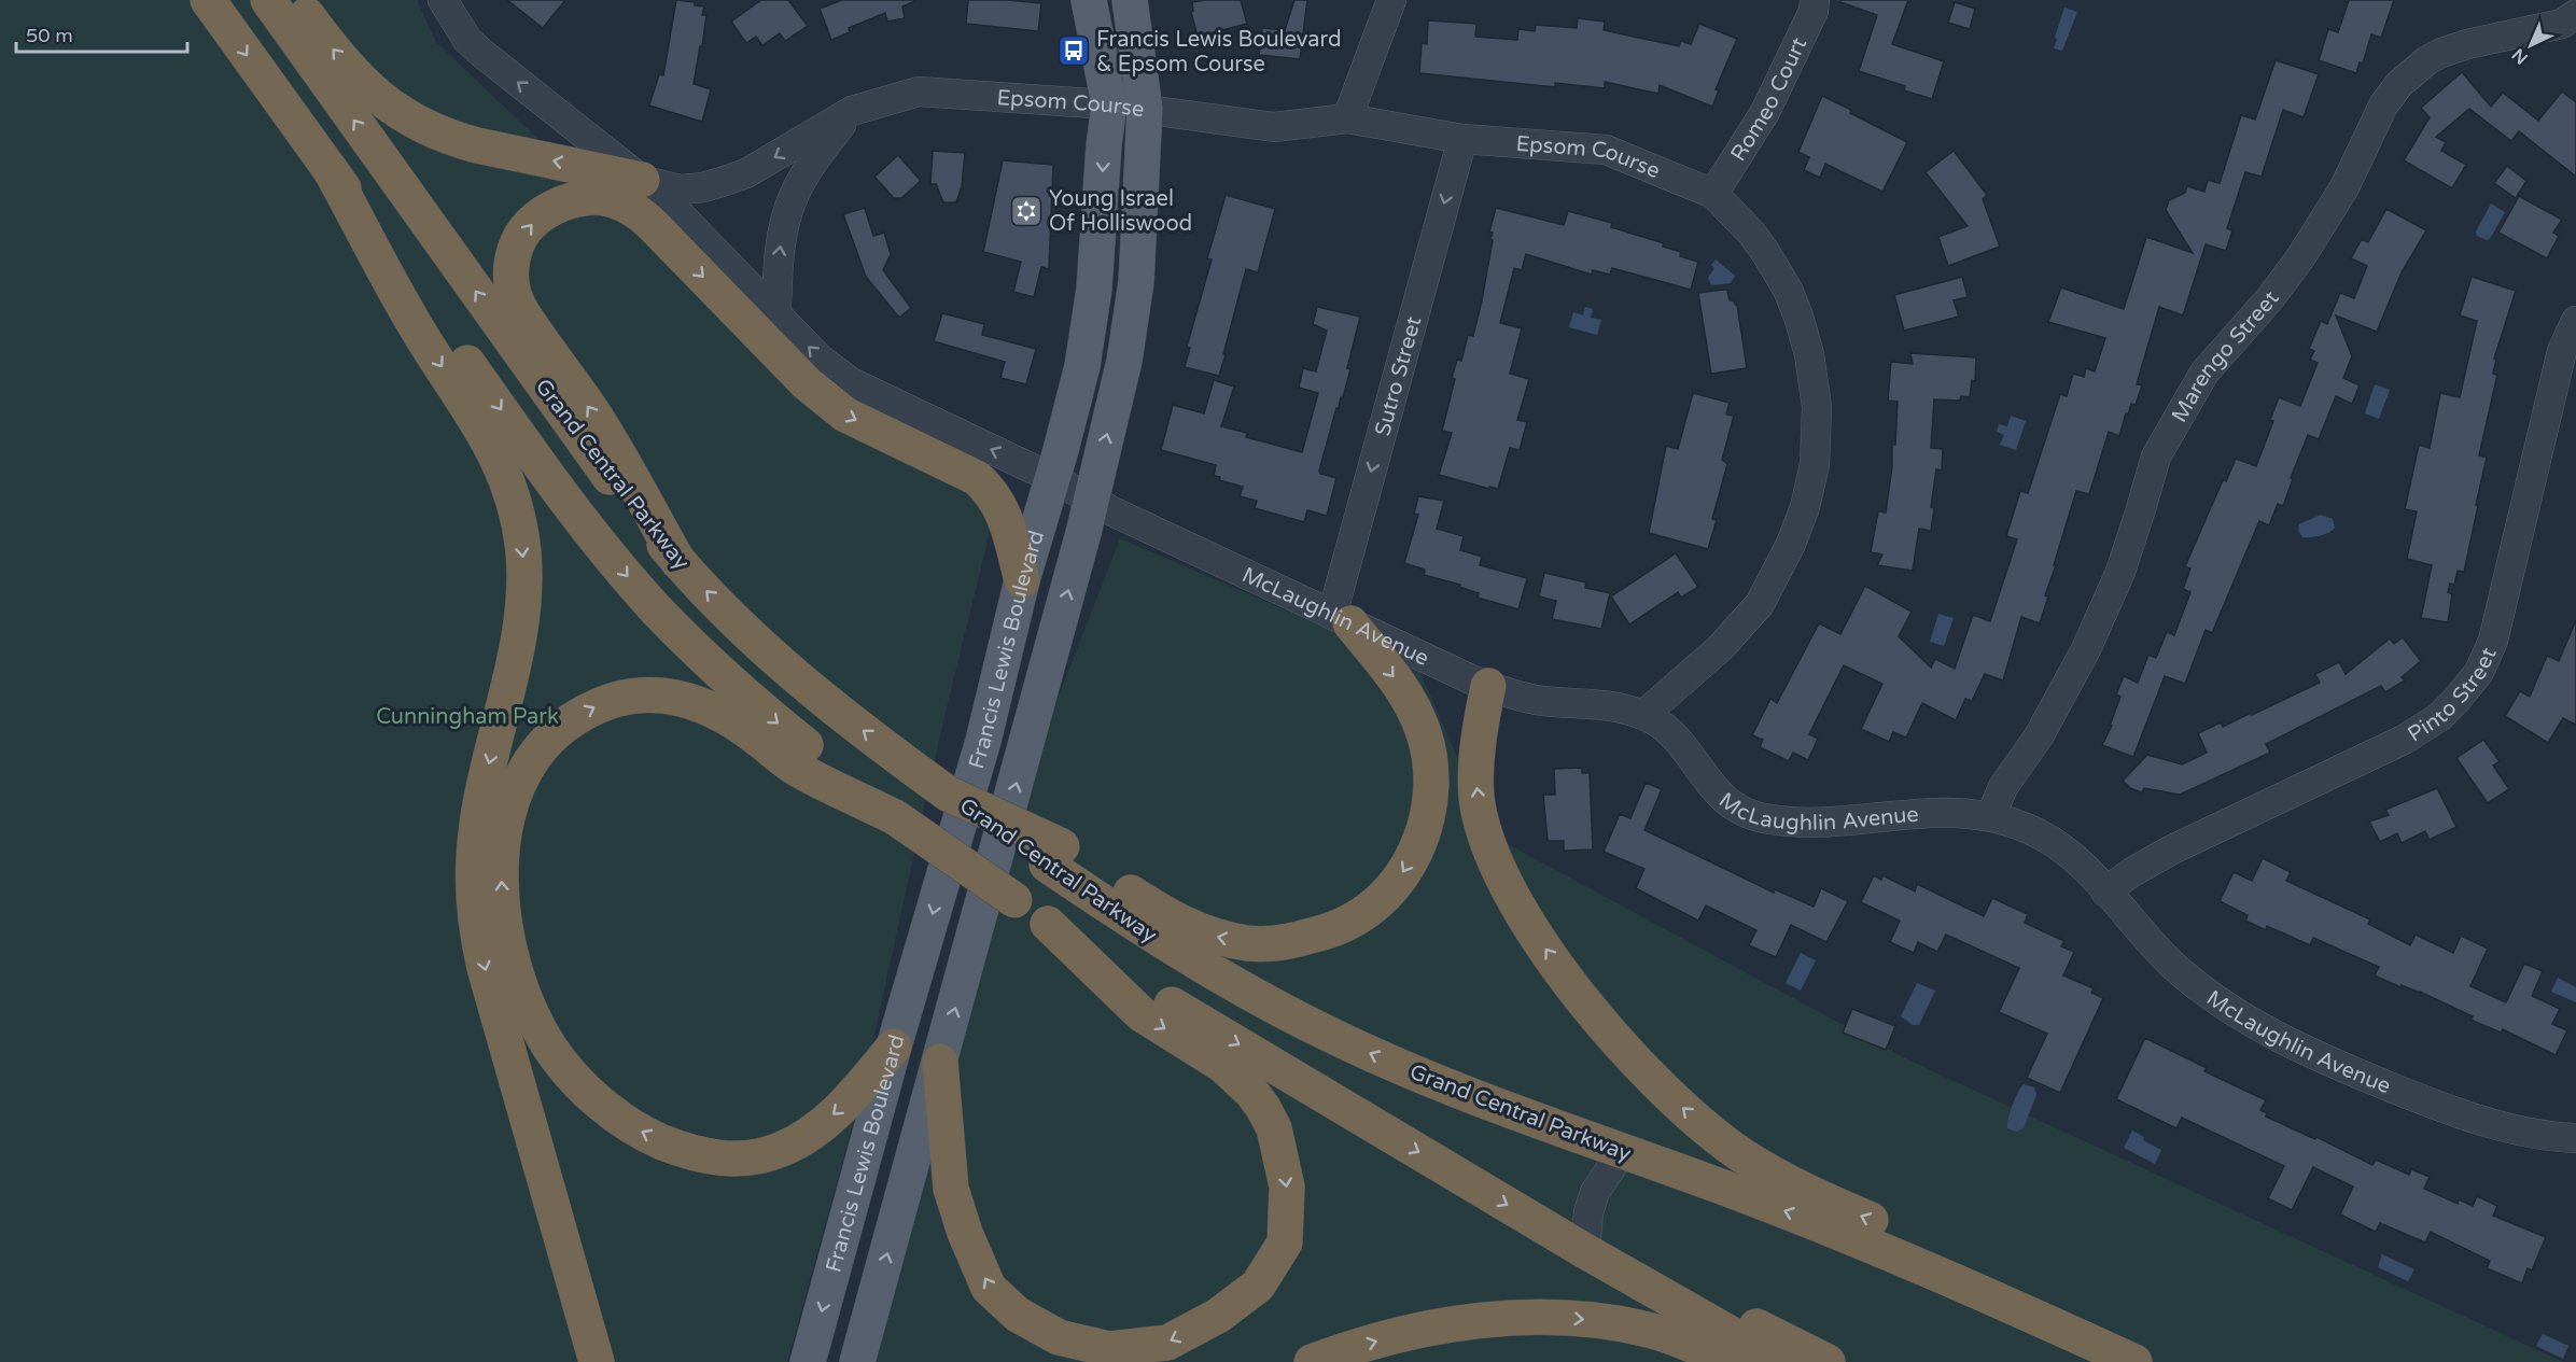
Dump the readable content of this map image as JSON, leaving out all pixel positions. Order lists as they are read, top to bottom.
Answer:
{
  "streets": {
    "highway": ["Grand Central Parkway"],
    "main road": ["Francis Lewis Boulevard"],
    "street": [
      "Romeo Court",
      "Epsom Course",
      "Marengo Street",
      "Sutro Street",
      "McLaughlin Avenue",
      "Pinto Street"
    ]
  },
  "crossings": [
    ["Romeo Court", "Epsom Course"],
    ["Epsom Course", "Sutro Street"],
    ["Epsom Course", "McLaughlin Avenue"],
    ["Epsom Course", "Francis Lewis Boulevard"],
    ["Marengo Street", "McLaughlin Avenue"],
    ["Sutro Street", "McLaughlin Avenue"],
    ["McLaughlin Avenue", "Francis Lewis Boulevard"],
    ["McLaughlin Avenue", "Pinto Street"]
  ],
  "one_way": ["Sutro Street"],
  "parks": ["Cunningham Park"],
  "places": {
    "bus stop": ["Francis Lewis Boulevard & Epsom Course"],
    "synagogue": ["Young Israel Of Holliswood"]
  },
  "scale_bar": "50 m",
  "north": "bottom left"
}
